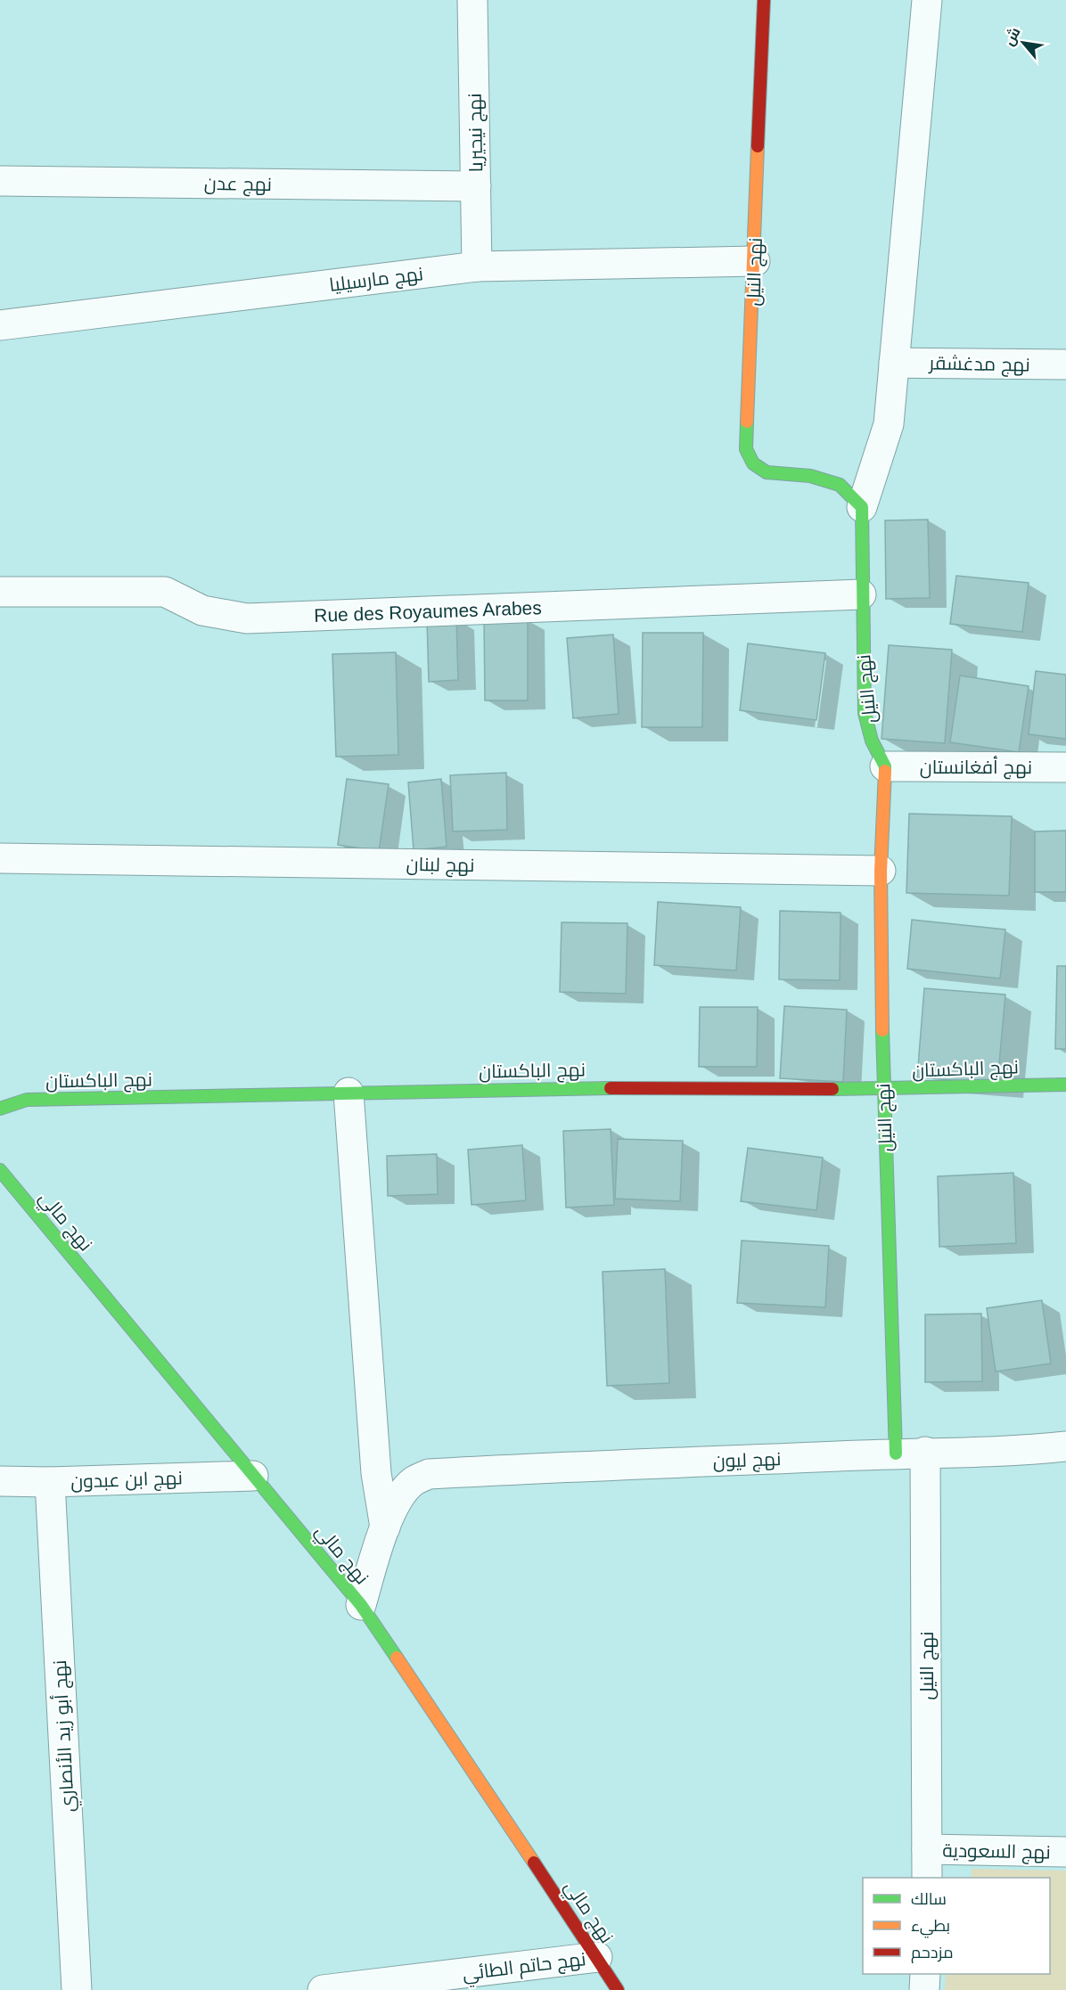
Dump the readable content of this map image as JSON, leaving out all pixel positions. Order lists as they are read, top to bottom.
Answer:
{
  "streets": {
    "street": [
      "نهج نيجيريا",
      "نهج عدن",
      "نهج النيل",
      "نهج مارسيليا",
      "نهج مدغشقر",
      "Rue des Royaumes Arabes",
      "نهج أفغانستان",
      "نهج لبنان",
      "نهج الباكستان",
      "نهج مالي",
      "نهج ليون",
      "نهج ابن عبدون",
      "نهج أبو زيد الأنصاري",
      "نهج السعودية",
      "نهج حاتم الطائي"
    ]
  },
  "crossings": [
    ["نهج نيجيريا", "نهج عدن"],
    ["نهج نيجيريا", "نهج مارسيليا"],
    ["نهج النيل", "نهج مارسيليا"],
    ["نهج النيل", "Rue des Royaumes Arabes"],
    ["نهج النيل", "نهج أفغانستان"],
    ["نهج النيل", "نهج لبنان"],
    ["نهج النيل", "نهج الباكستان"],
    ["نهج النيل", "نهج ليون"],
    ["نهج النيل", "نهج السعودية"],
    ["نهج مالي", "نهج ابن عبدون"],
    ["نهج مالي", "نهج حاتم الطائي"],
    ["نهج ابن عبدون", "نهج أبو زيد الأنصاري"]
  ],
  "legend": ["سالك", "بطيء", "مزدحم"],
  "north": "top left"
}
